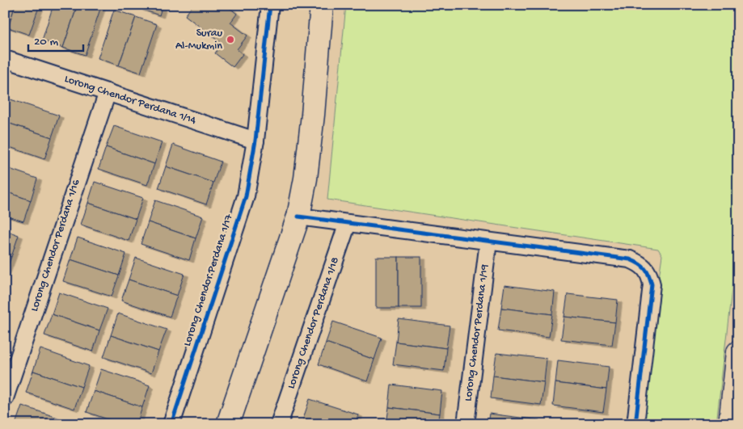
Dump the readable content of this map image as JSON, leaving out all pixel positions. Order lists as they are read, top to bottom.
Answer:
{
  "streets": {
    "street": [
      "Lorong Chendor Perdana 1/14",
      "Lorong Chendor Perdana 1/16",
      "Lorong Chendor Perdana 1/17",
      "Lorong Chendor Perdana 1/18",
      "Lorong Chendor Perdana 1/19"
    ]
  },
  "crossings": [
    ["Lorong Chendor Perdana 1/14", "Lorong Chendor Perdana 1/16"],
    ["Lorong Chendor Perdana 1/14", "Lorong Chendor Perdana 1/17"]
  ],
  "places": ["Surau Al-Mukmin"],
  "scale_bar": "20 m"
}
